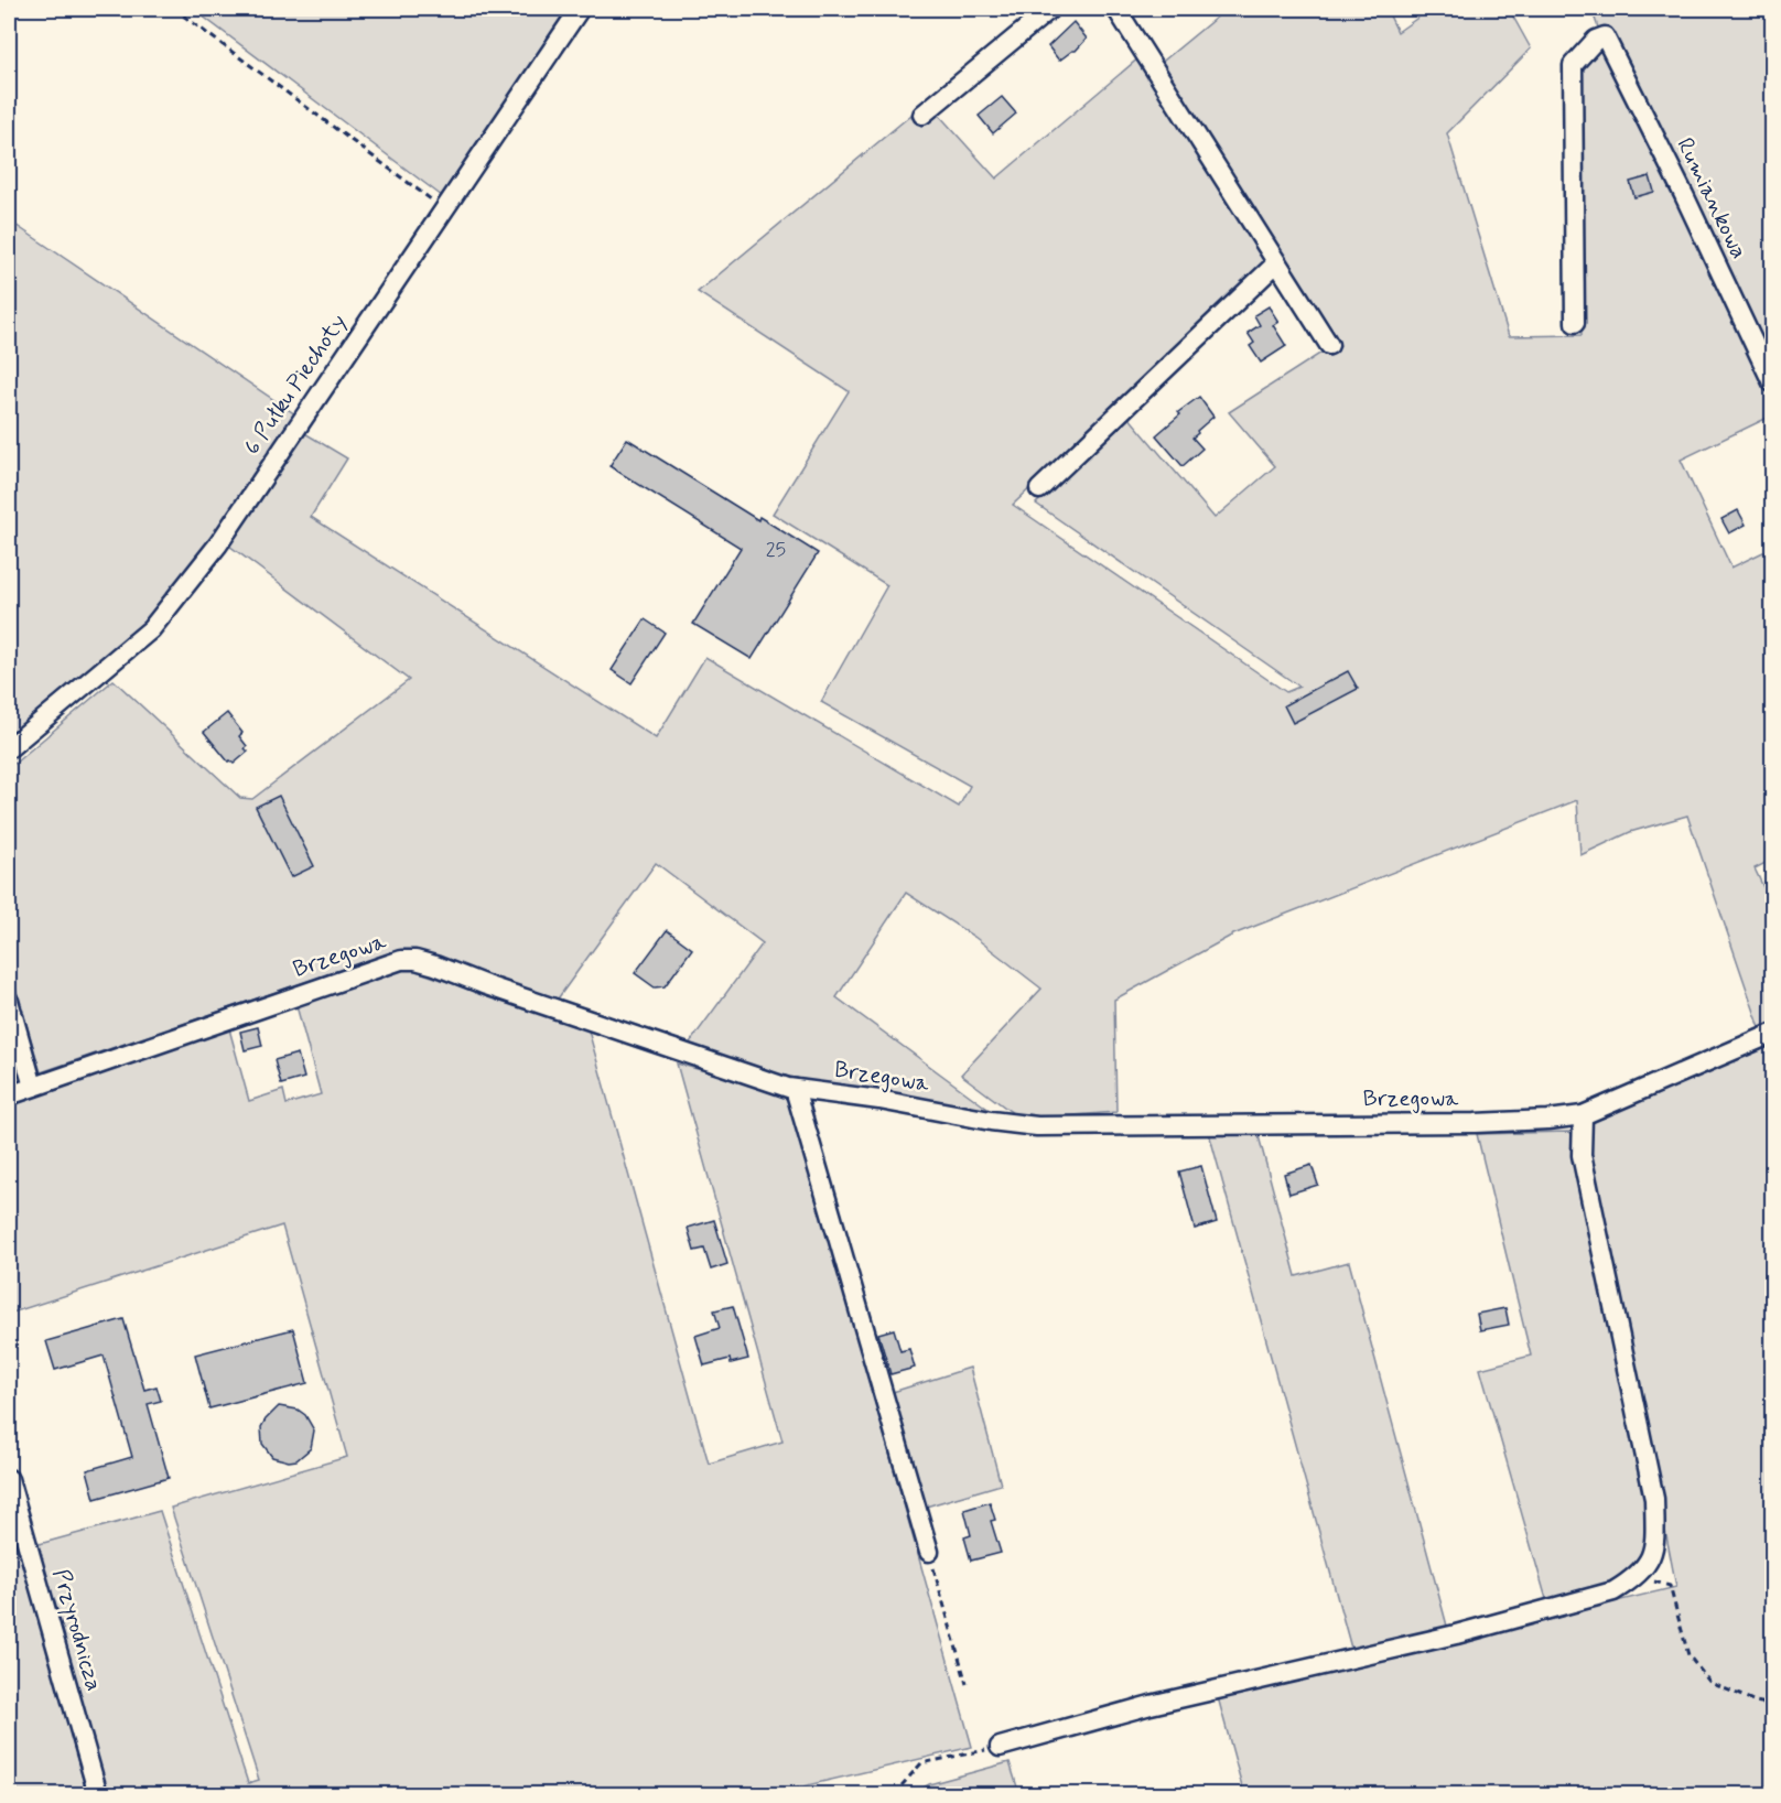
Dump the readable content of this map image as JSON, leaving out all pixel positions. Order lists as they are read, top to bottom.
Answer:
{
  "streets": {
    "street": [
      "Rumiankowa",
      "6 Pułku Piechoty",
      "Brzegowa",
      "Przyrodnicza"
    ]
  },
  "house_numbers": ["25"]
}
